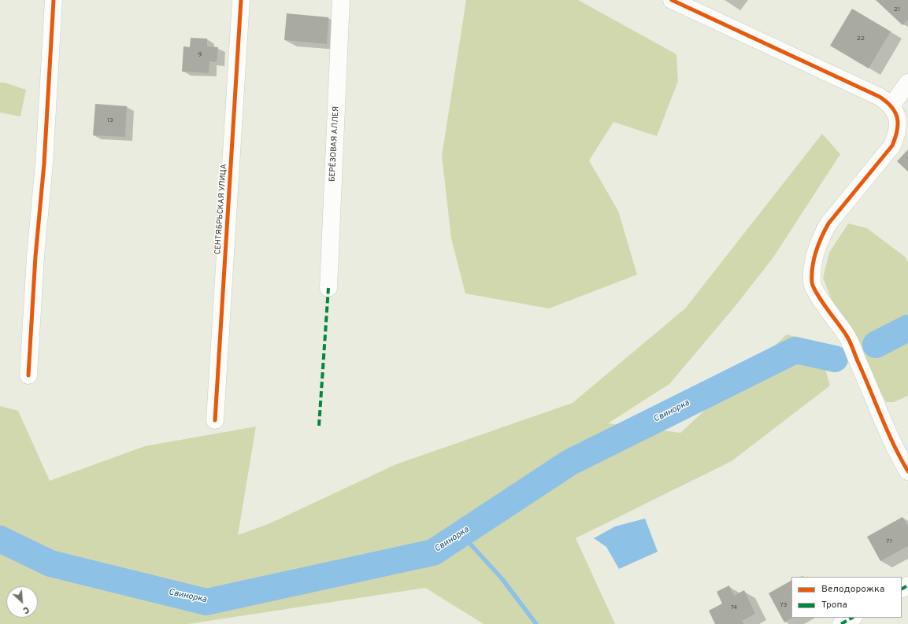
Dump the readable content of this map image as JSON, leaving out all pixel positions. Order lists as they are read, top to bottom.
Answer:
{
  "streets": {
    "street": ["БЕРЁЗОВАЯ АЛЛЕЯ", "СЕНТЯБРЬСКАЯ УЛИЦА"]
  },
  "water": ["Свинорка"],
  "house_numbers": [
    "21",
    "22",
    "9",
    "13",
    "71",
    "73",
    "74"
  ],
  "legend": ["Велодорожка", "Тропа"],
  "north": "bottom right"
}
